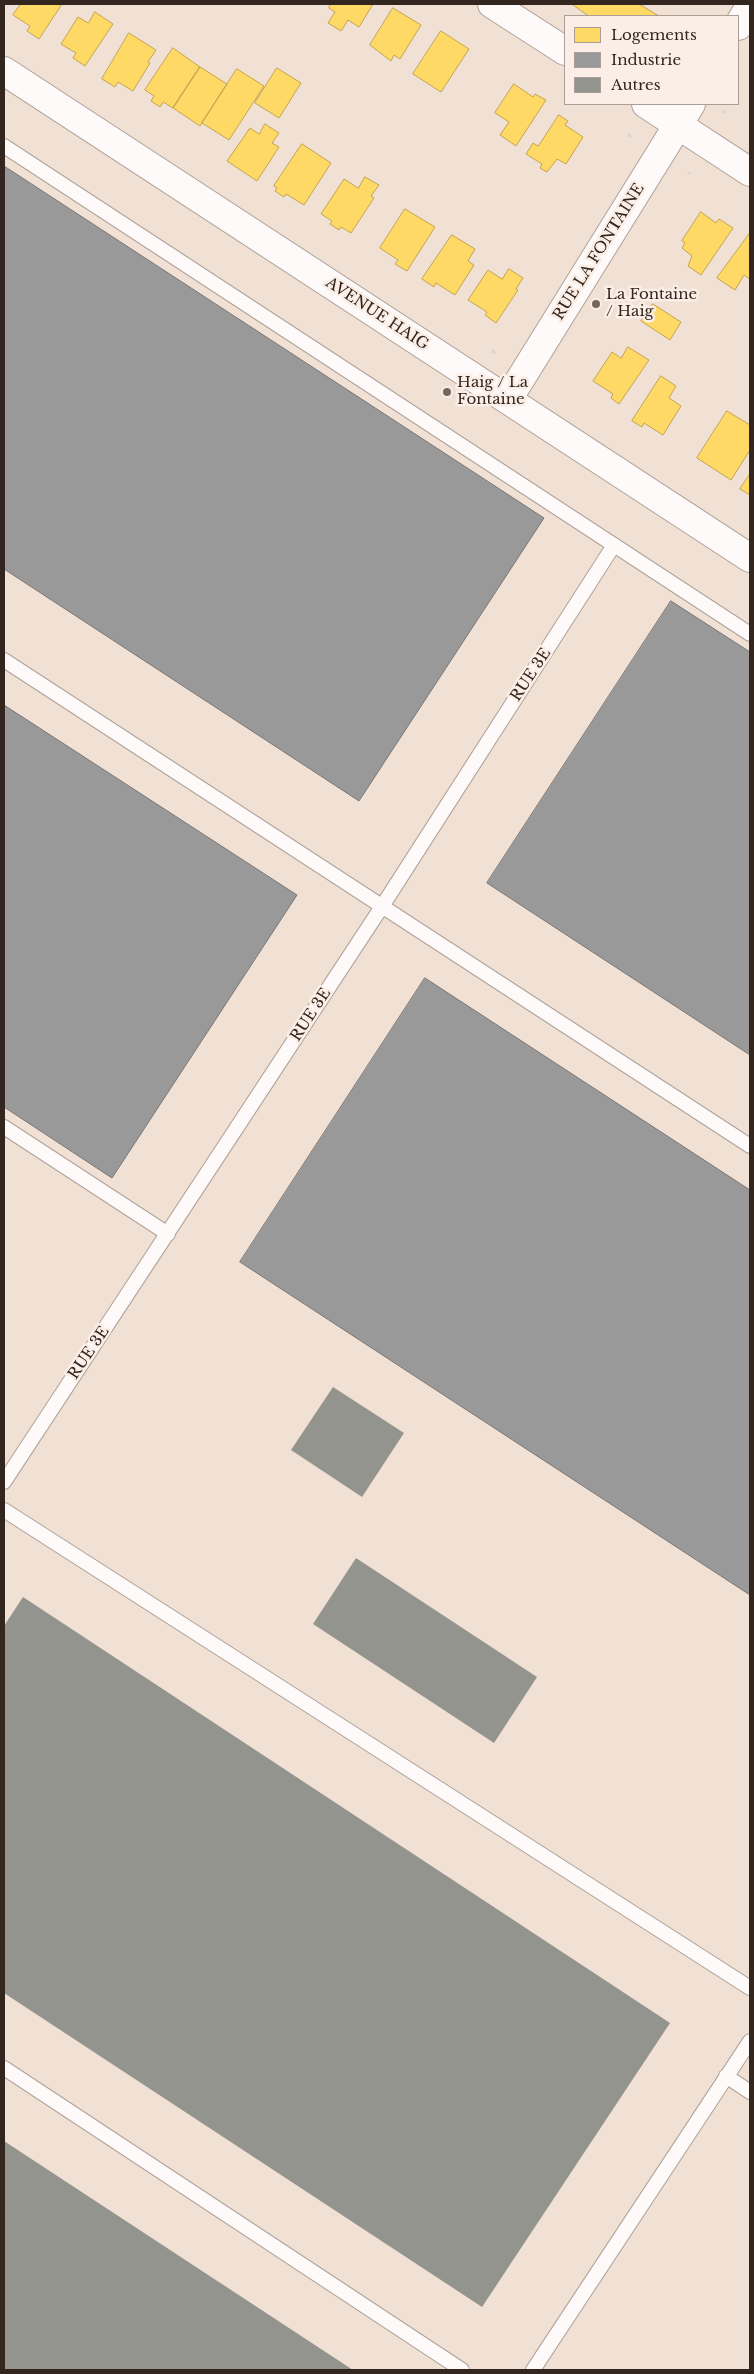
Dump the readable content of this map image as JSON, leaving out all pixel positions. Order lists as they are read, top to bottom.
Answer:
{
  "streets": {
    "street": ["RUE LA FONTAINE", "AVENUE HAIG"],
    "lane": ["RUE 3E"]
  },
  "crossings": [
    ["RUE LA FONTAINE", "AVENUE HAIG"]
  ],
  "places": ["La Fontaine / Haig", "Haig / La Fontaine"],
  "legend": ["Logements", "Industrie", "Autres"]
}
